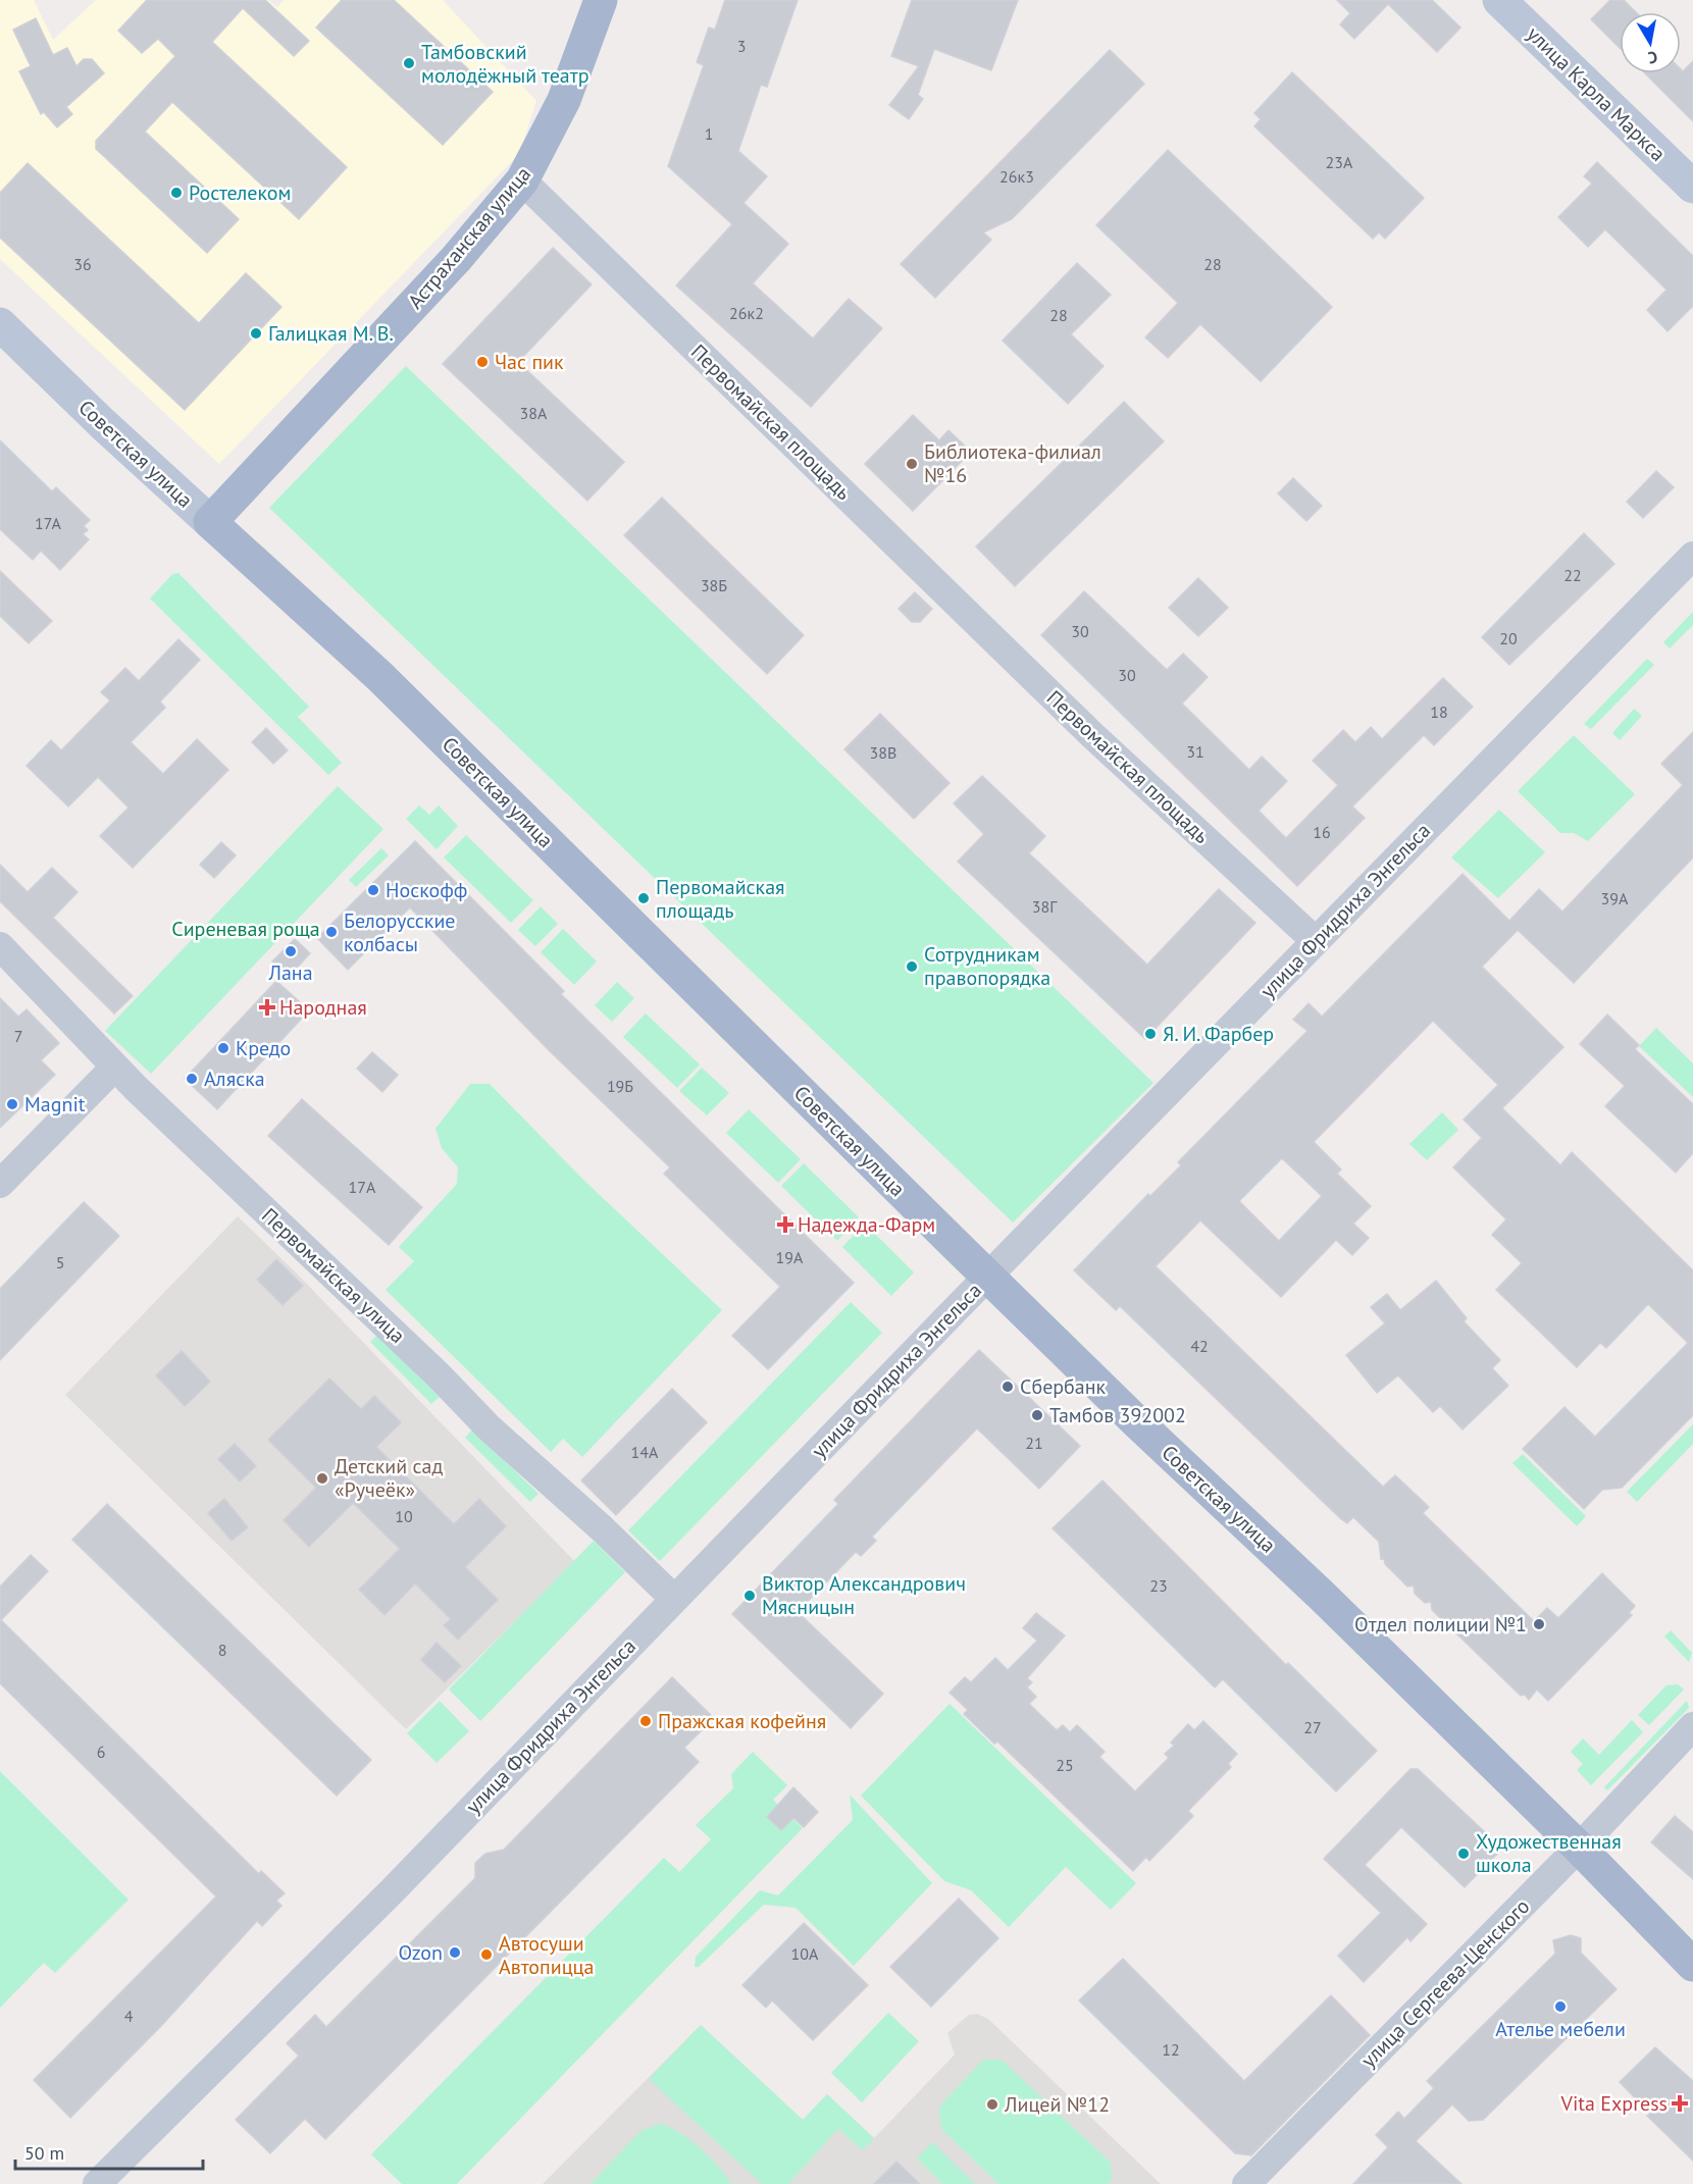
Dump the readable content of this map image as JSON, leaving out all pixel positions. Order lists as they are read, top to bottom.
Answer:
{
  "streets": {
    "main road": ["улица Карла Маркса", "Астраханская улица", "Советская улица"],
    "street": [
      "Первомайская площадь",
      "улица Фридриха Энгельса",
      "Первомайская улица",
      "улица Сергеева-Ценского"
    ]
  },
  "crossings": [
    ["Астраханская улица", "Первомайская площадь"],
    ["Астраханская улица", "Советская улица"],
    ["Первомайская площадь", "улица Фридриха Энгельса"],
    ["Советская улица", "улица Фридриха Энгельса"],
    ["Советская улица", "улица Сергеева-Ценского"],
    ["улица Фридриха Энгельса", "Первомайская улица"]
  ],
  "parks": ["Сиреневая роща"],
  "places": {
    "other": [
      "Тамбовский молодёжный театр",
      "Ростелеком",
      "Галицкая М. В.",
      "Час пик",
      "Библиотека-филиал №16",
      "Носкофф",
      "Первомайская площадь",
      "Белорусские колбасы",
      "Лана",
      "Сотрудникам правопорядка",
      "Я. И. Фарбер",
      "Кредо",
      "Аляска",
      "Magnit",
      "Сбербанк",
      "Тамбов 392002",
      "Детский сад «Ручеёк»",
      "Виктор Александрович Мясницын",
      "Отдел полиции №1",
      "Пражская кофейня",
      "Художественная школа",
      "Ozon",
      "Автосуши Автопицца",
      "Ателье мебели",
      "Лицей №12"
    ],
    "health": ["Народная", "Надежда-Фарм", "Vita Express"]
  },
  "house_numbers": [
    "3",
    "1",
    "23А",
    "26к3",
    "36",
    "28",
    "26к2",
    "28",
    "38А",
    "17A",
    "22",
    "38Б",
    "30",
    "20",
    "30",
    "18",
    "31",
    "38В",
    "16",
    "39А",
    "38Г",
    "7",
    "19Б",
    "17А",
    "19А",
    "5",
    "42",
    "21",
    "14А",
    "10",
    "23",
    "8",
    "27",
    "6",
    "25",
    "10А",
    "4",
    "12"
  ],
  "scale_bar": "50 m",
  "north": "bottom"
}
